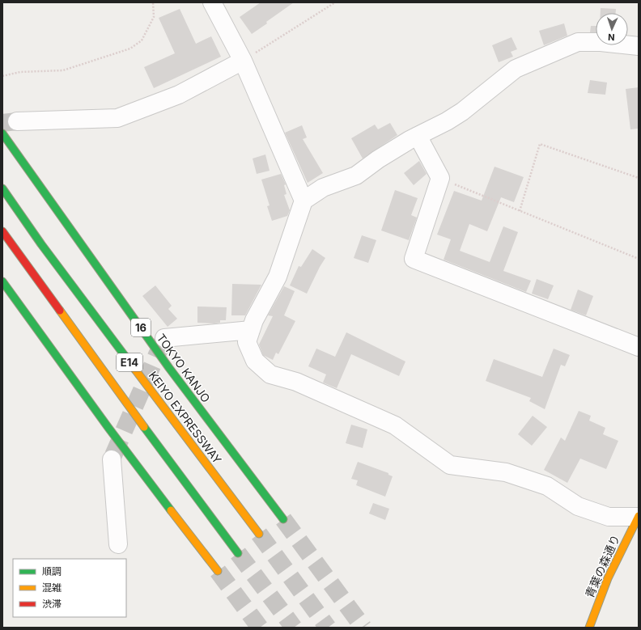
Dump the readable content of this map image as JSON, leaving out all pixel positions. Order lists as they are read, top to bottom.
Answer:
{
  "streets": {
    "main road": [
      "16",
      "E14",
      "TOKYO KANJO",
      "KEIYO EXPRESSWAY",
      "青葉の森通り"
    ]
  },
  "legend": ["順調", "混雑", "渋滞"],
  "north": "bottom"
}
